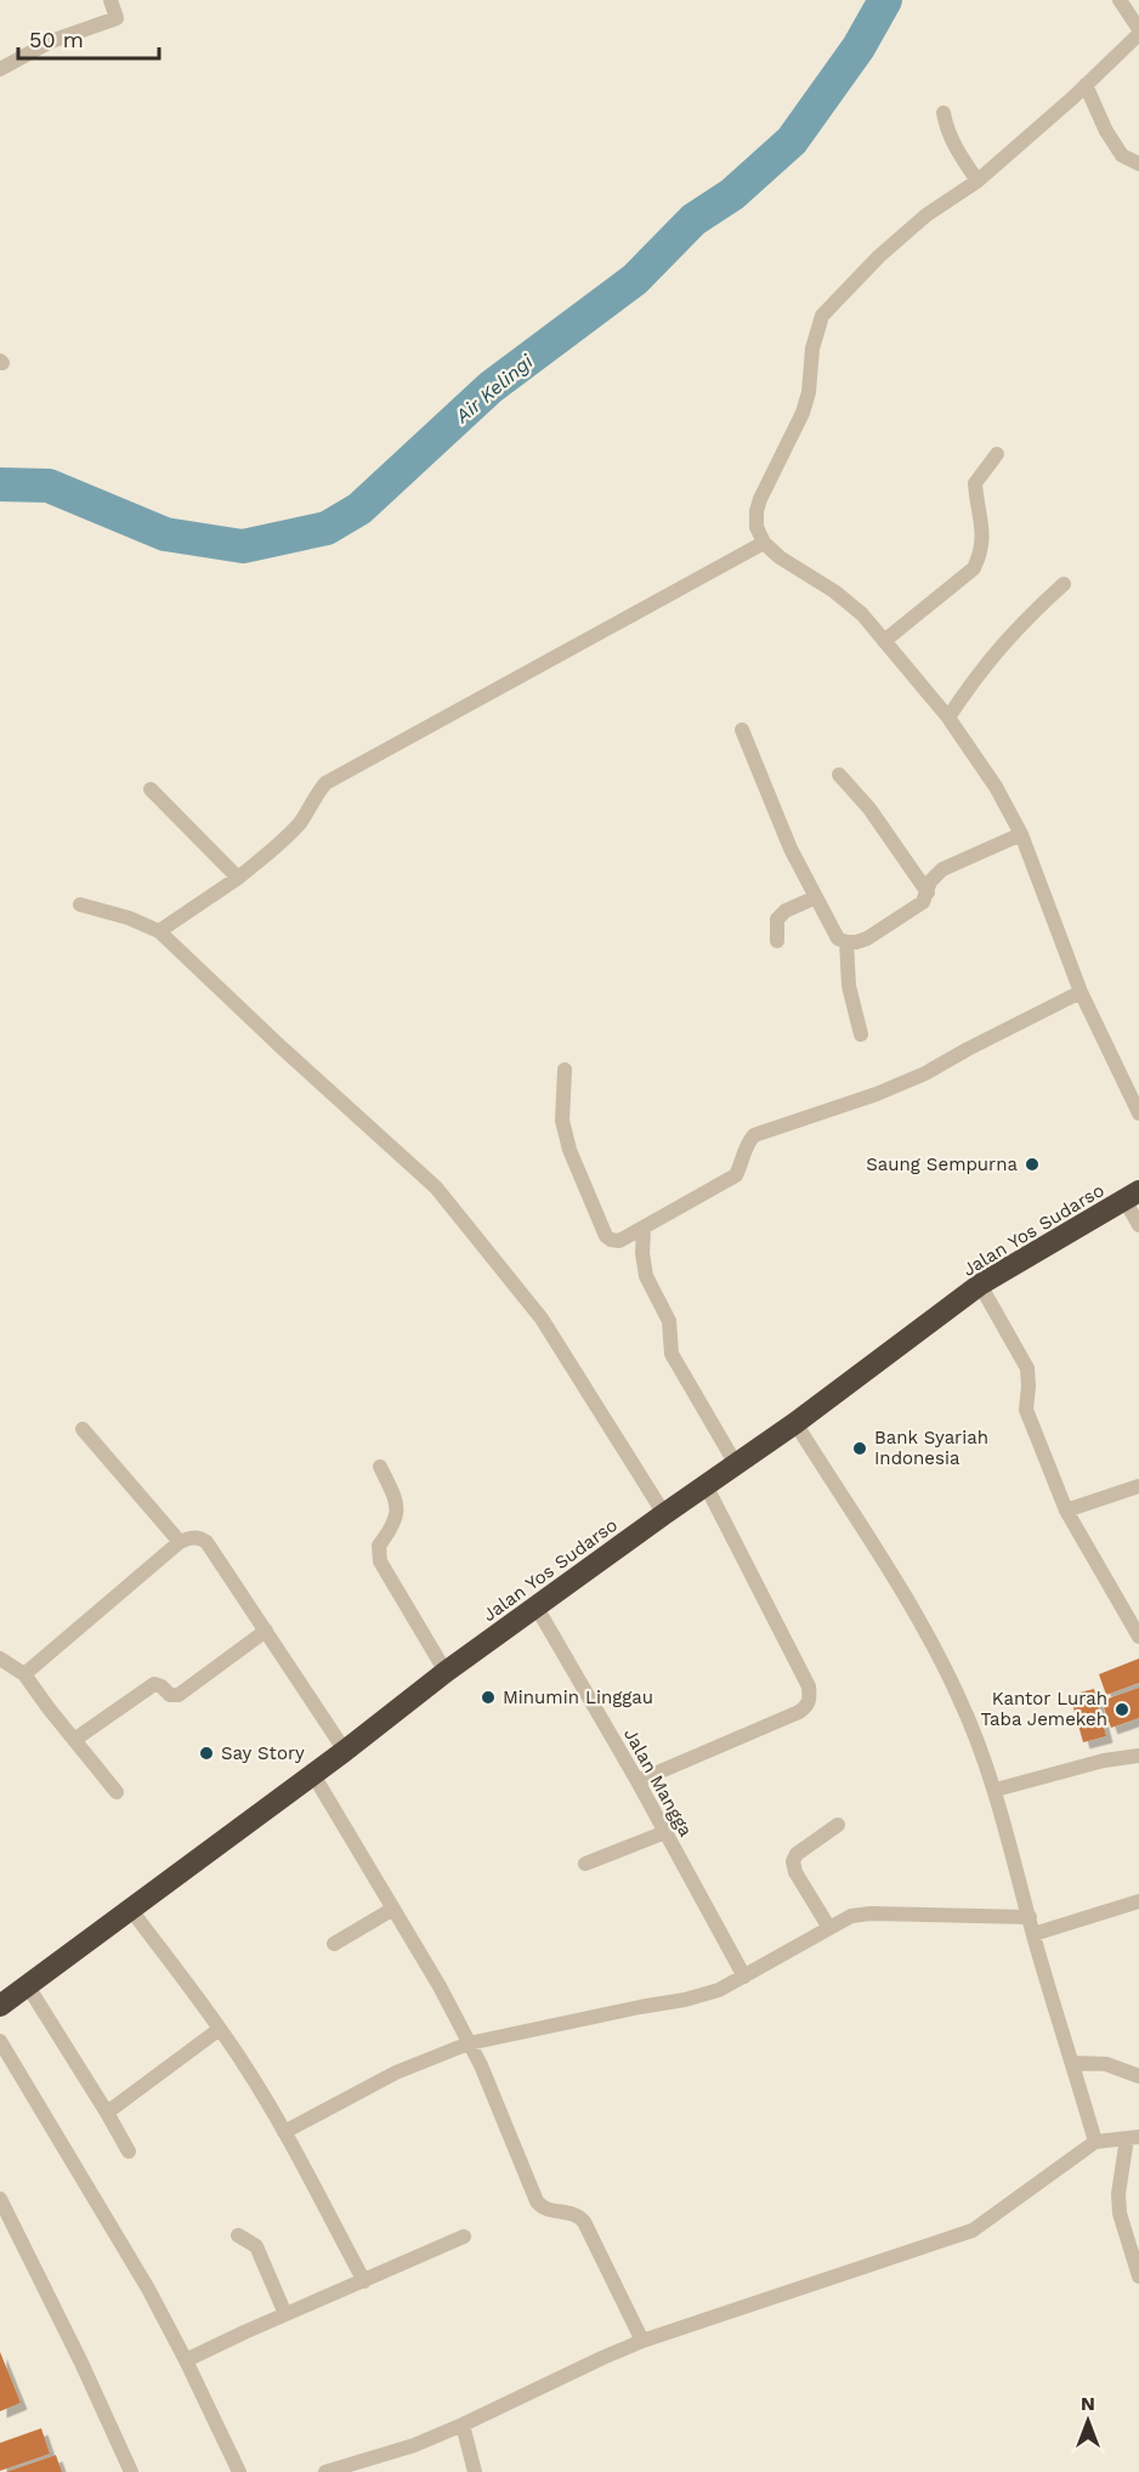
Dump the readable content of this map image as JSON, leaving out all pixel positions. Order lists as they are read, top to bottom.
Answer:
{
  "streets": {
    "highway": ["Jalan Yos Sudarso"],
    "street": ["Jalan Mangga"]
  },
  "crossings": [
    ["Jalan Yos Sudarso", "Jalan Mangga"]
  ],
  "water": ["Air Kelingi"],
  "places": [
    "Saung Sempurna",
    "Bank Syariah Indonesia",
    "Minumin Linggau",
    "Kantor Lurah Taba Jemekeh",
    "Say Story"
  ],
  "scale_bar": "50 m",
  "north": "top"
}
